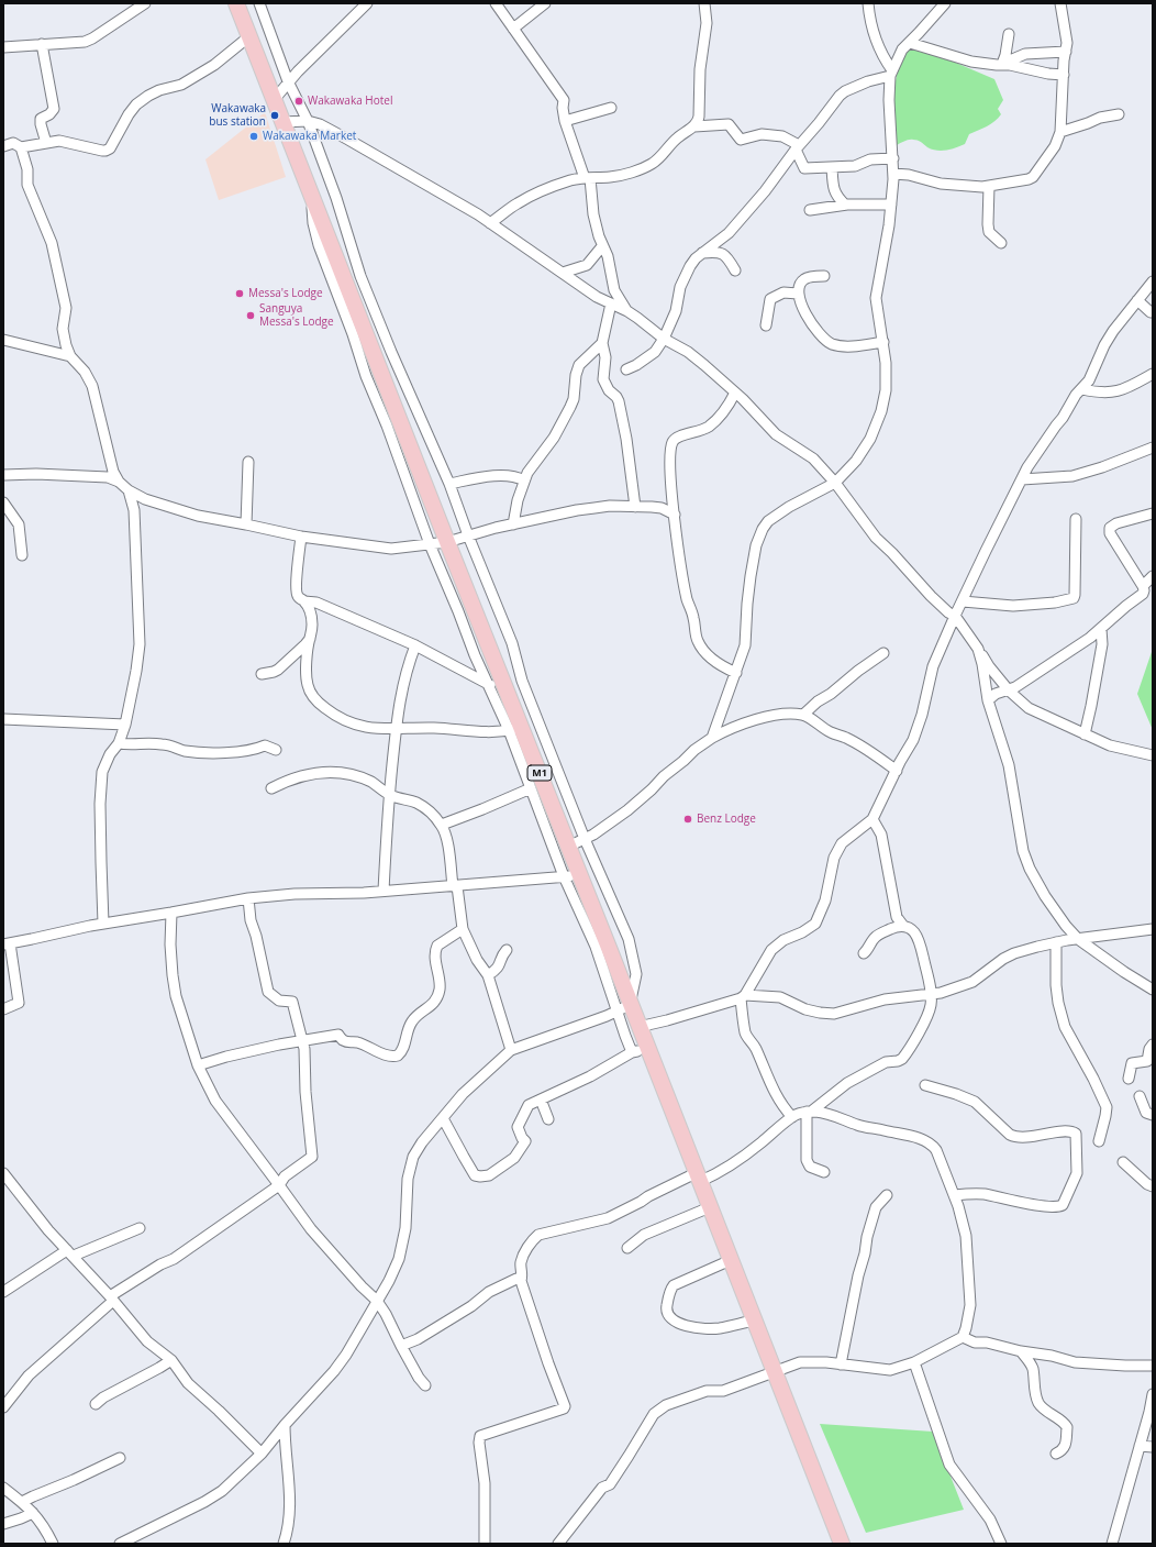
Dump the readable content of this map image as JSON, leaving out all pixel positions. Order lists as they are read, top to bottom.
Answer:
{
  "streets": {
    "highway": ["M1"]
  },
  "places": [
    "Wakawaka Hotel",
    "Wakawaka bus station",
    "Wakawaka Market",
    "Messa's Lodge",
    "Sanguya Messa's Lodge",
    "Benz Lodge"
  ]
}
